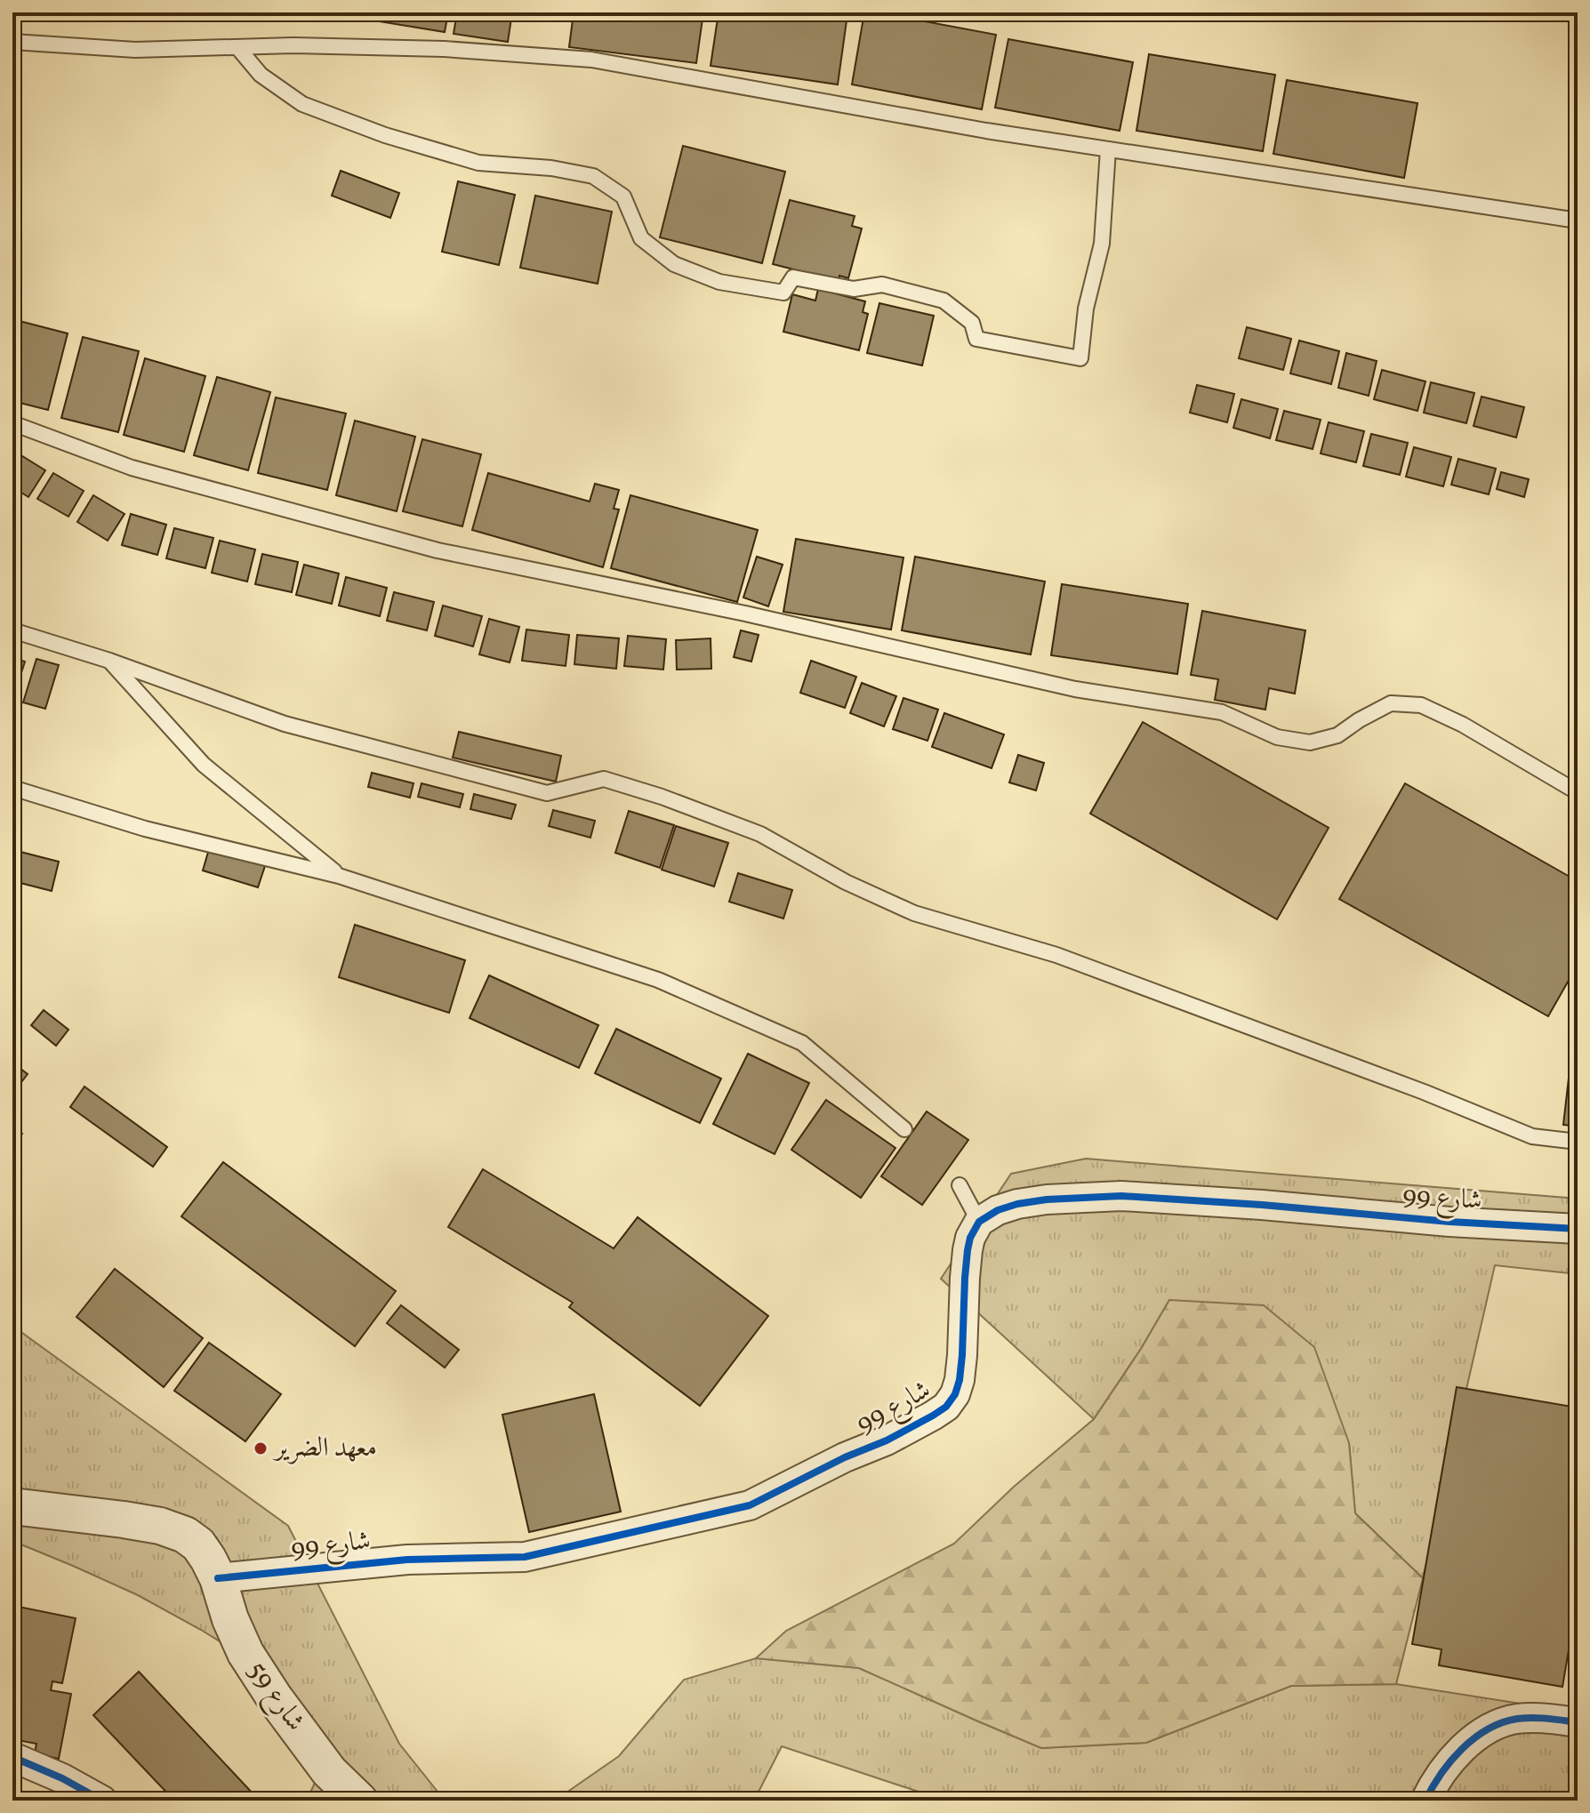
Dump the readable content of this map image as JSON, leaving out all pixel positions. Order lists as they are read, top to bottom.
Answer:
{
  "streets": {
    "street": ["شارع 99", "شارع 59"]
  },
  "crossings": [
    ["شارع 99", "شارع 59"]
  ],
  "places": ["معهد الضرير"]
}
